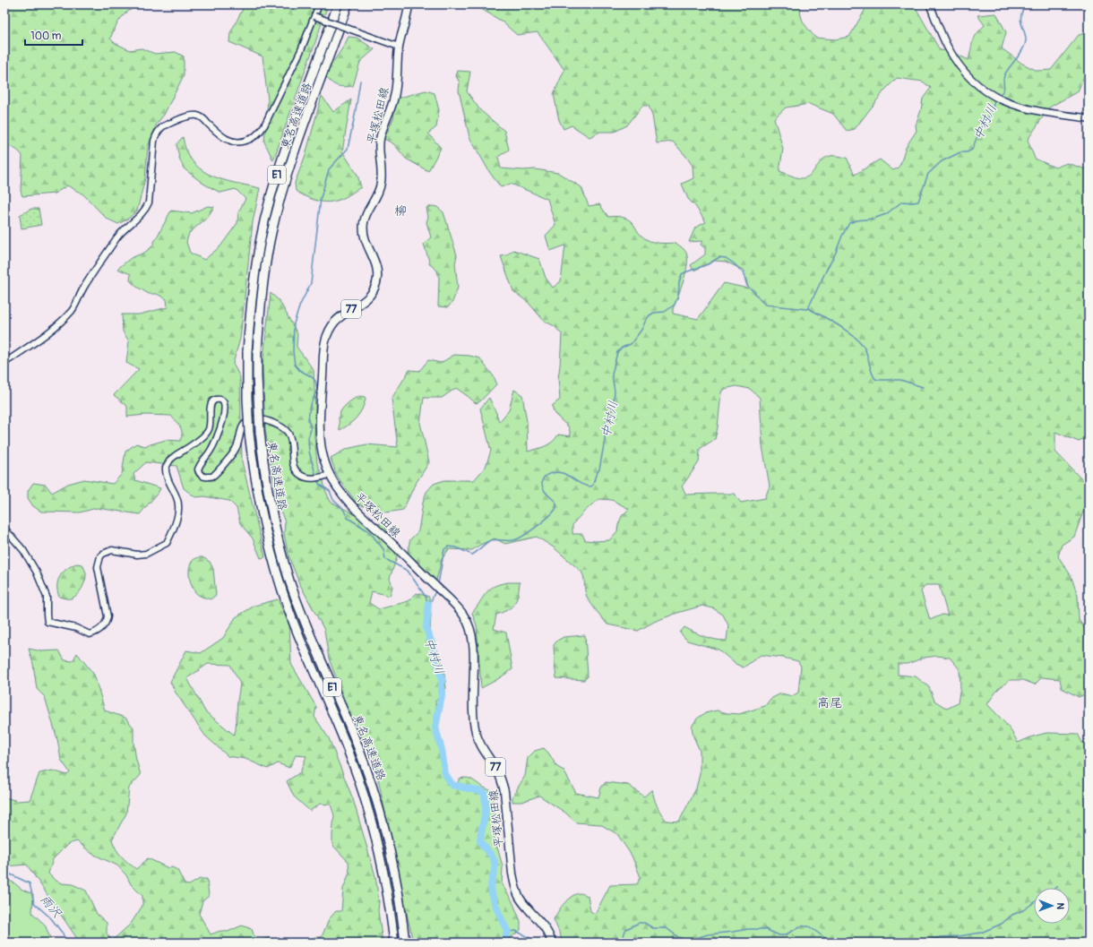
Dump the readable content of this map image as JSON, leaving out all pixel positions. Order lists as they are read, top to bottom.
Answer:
{
  "streets": {
    "highway": ["東名高速道路", "E1"],
    "main road": ["平塚松田線", "77"]
  },
  "districts": ["柳", "高尾"],
  "water": ["中村川", "雨沢"],
  "scale_bar": "100 m",
  "north": "right"
}
